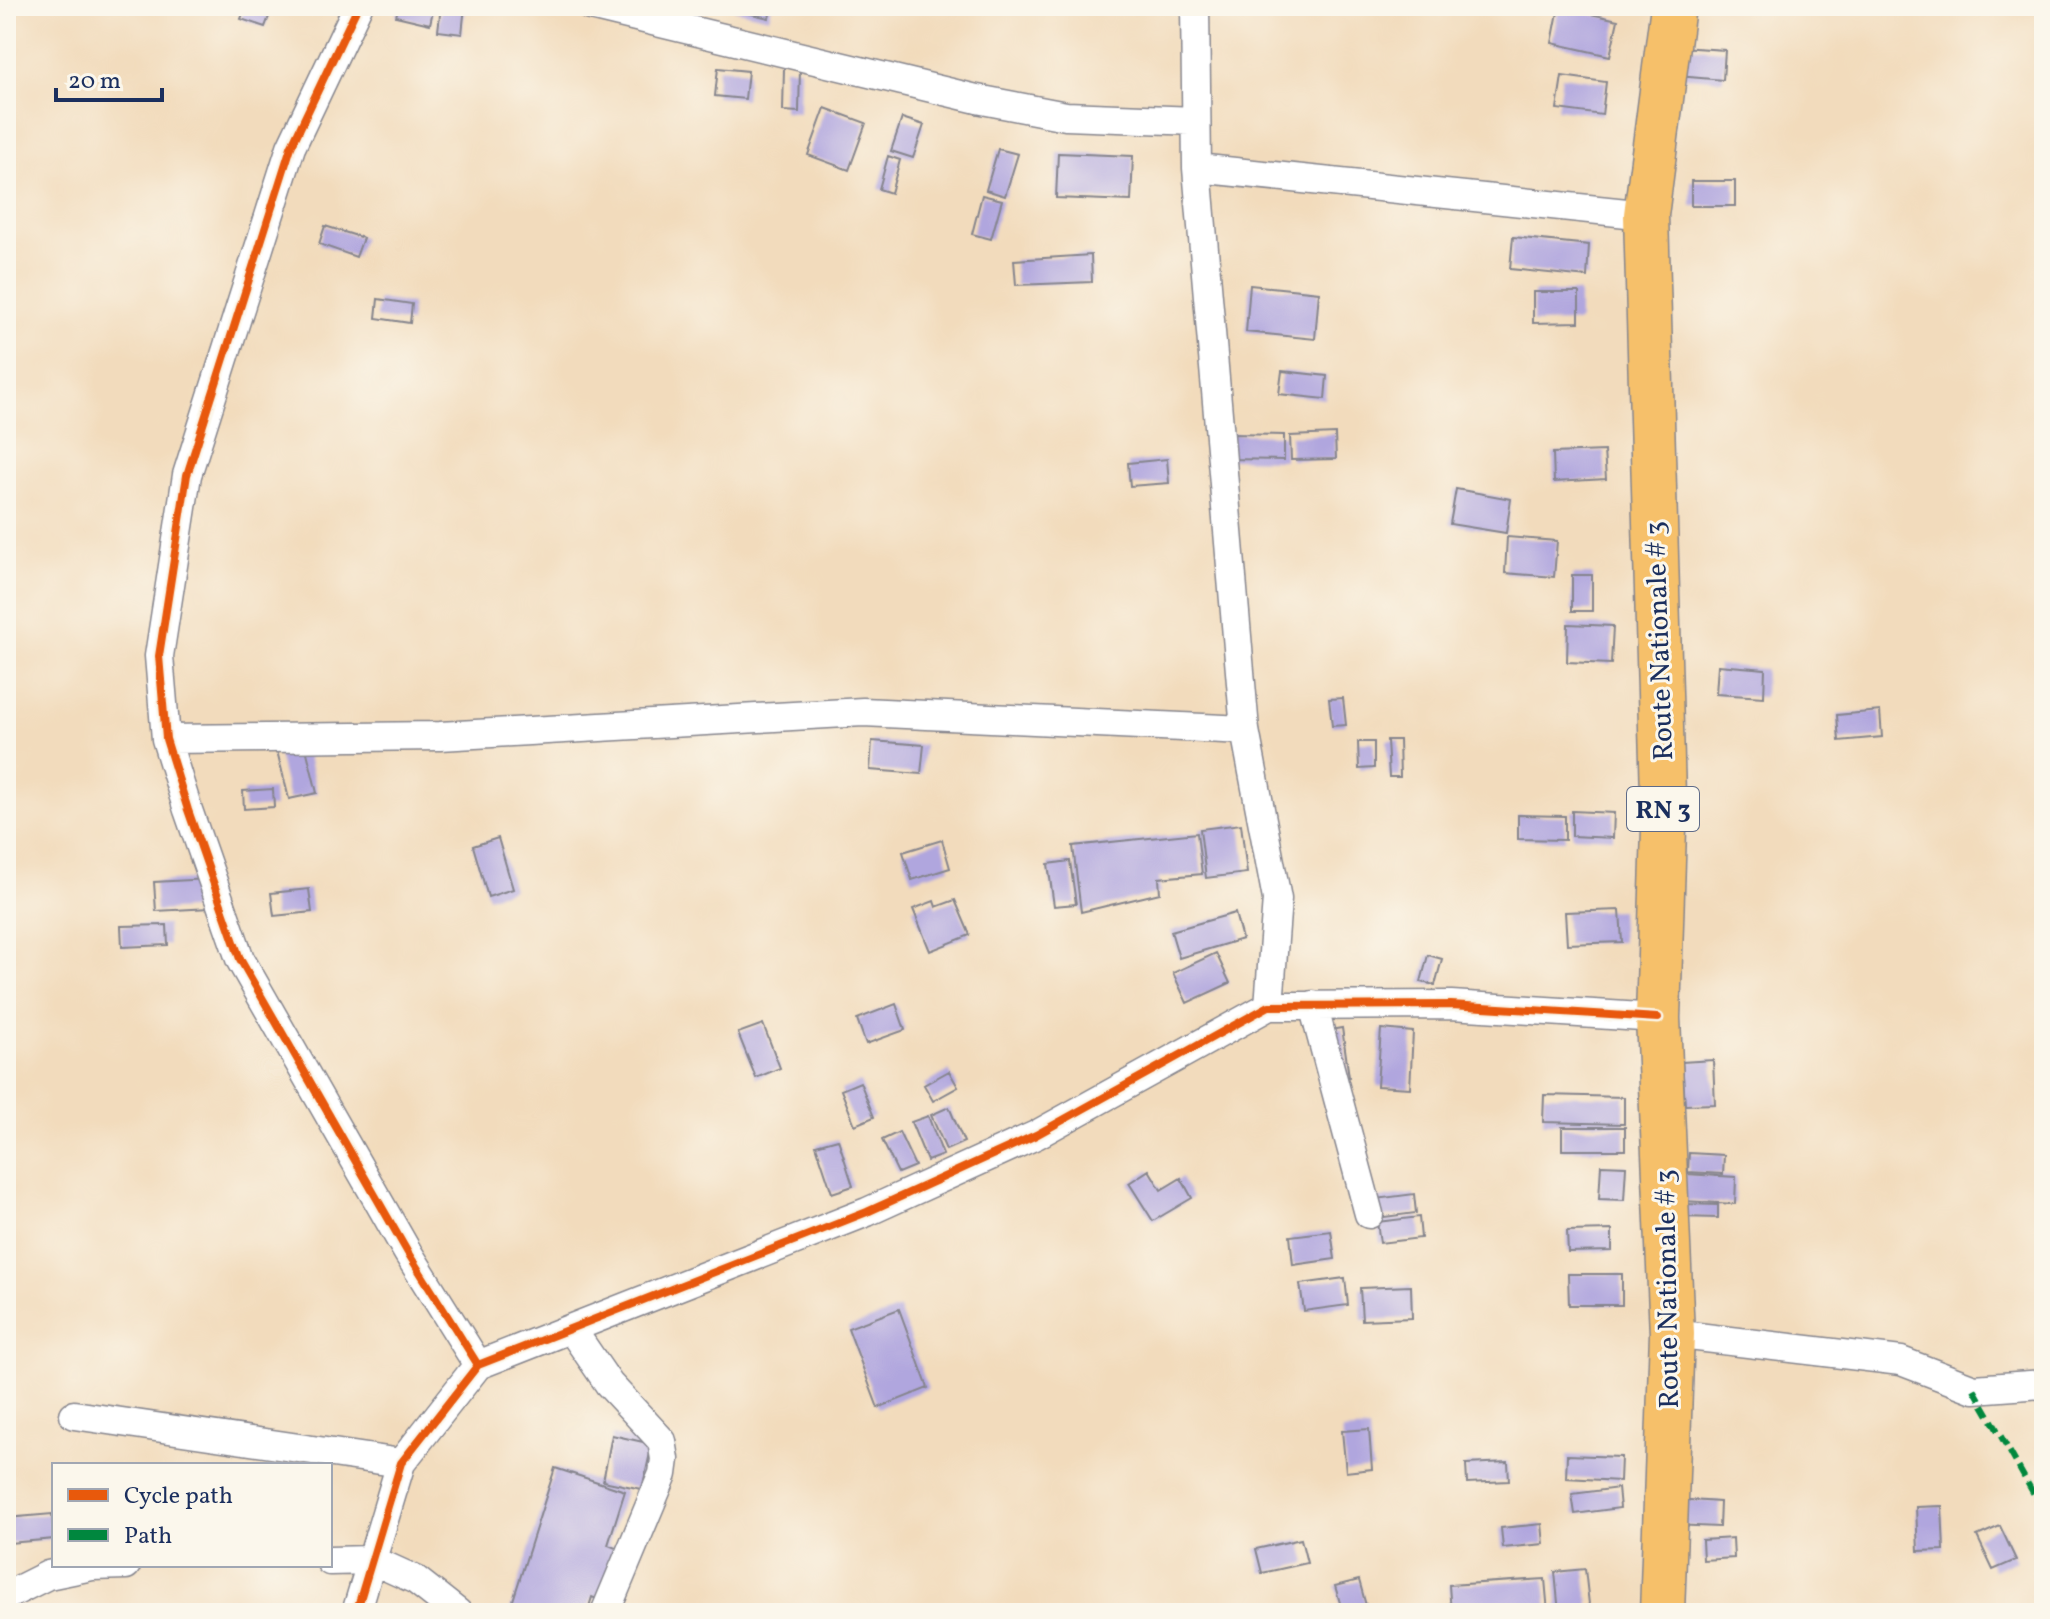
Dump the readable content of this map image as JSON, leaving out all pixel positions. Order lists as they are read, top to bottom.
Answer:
{
  "streets": {
    "main road": ["Route Nationale # 3", "RN 3"]
  },
  "legend": ["Cycle path", "Path"],
  "scale_bar": "20 m"
}
